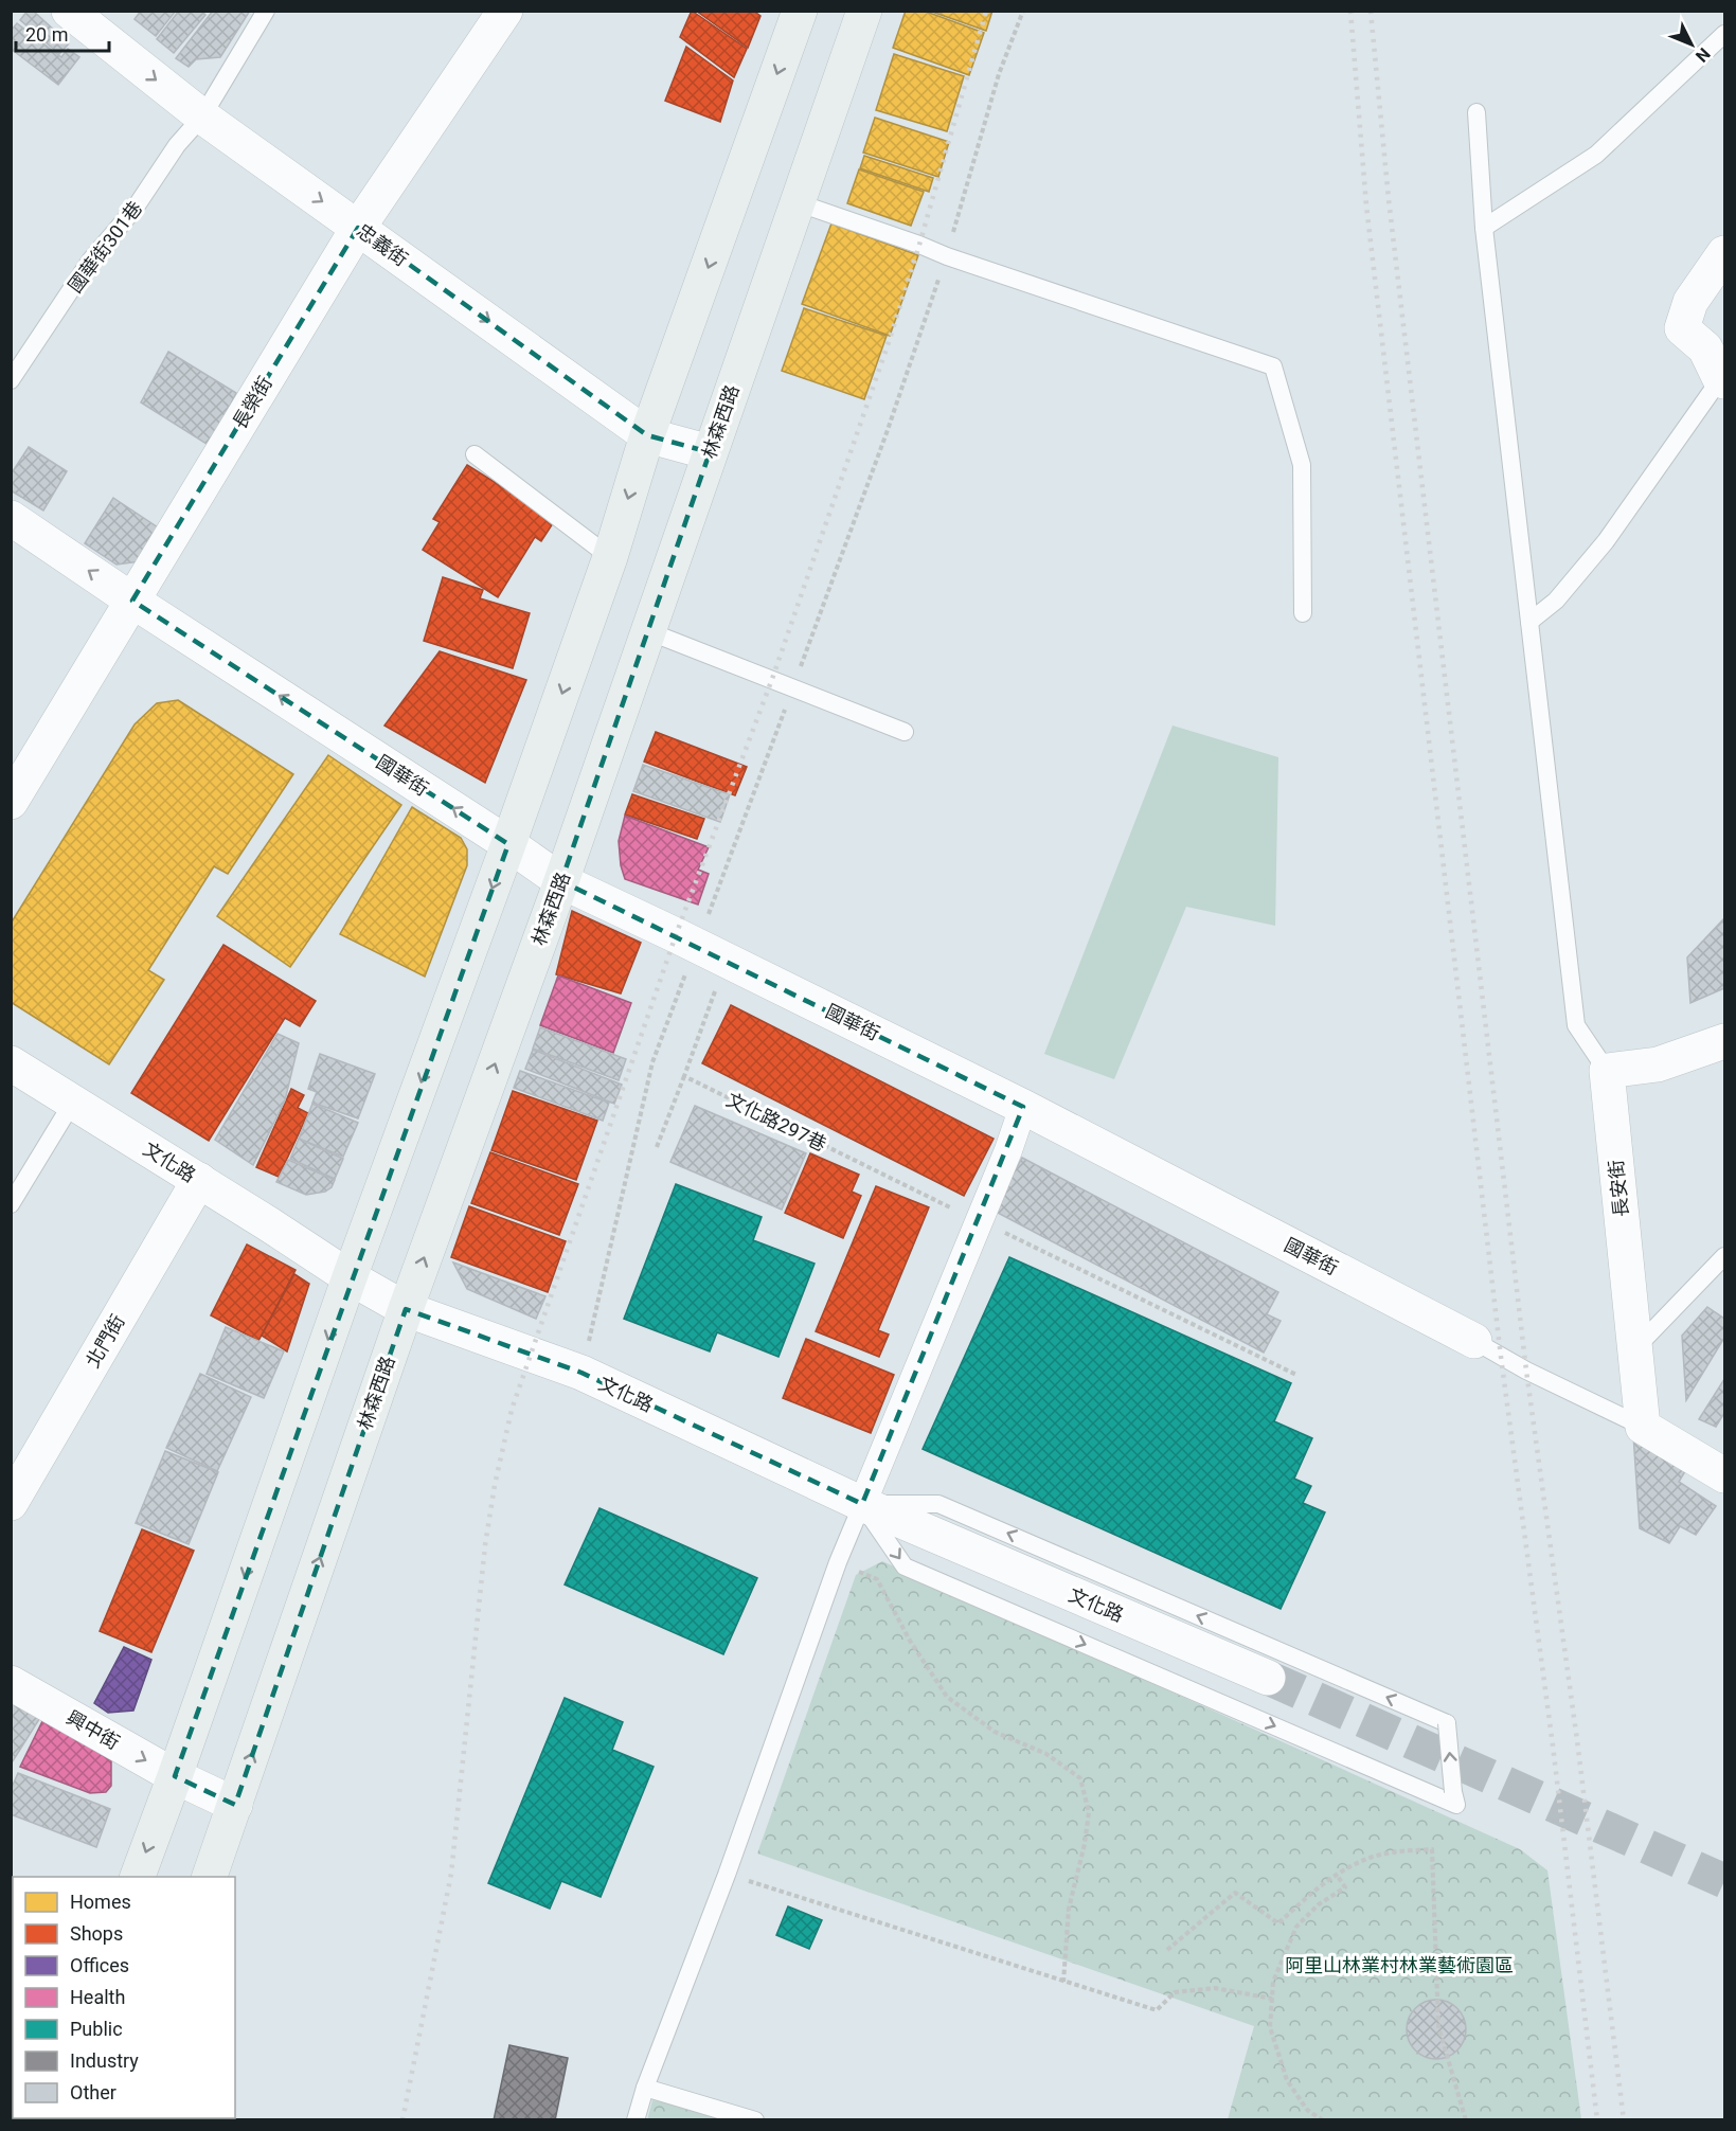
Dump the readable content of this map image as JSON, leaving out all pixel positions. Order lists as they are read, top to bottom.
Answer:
{
  "streets": {
    "main road": ["林森西路"],
    "street": [
      "忠義街",
      "長榮街",
      "國華街",
      "文化路",
      "長安街",
      "北門街",
      "興中街"
    ],
    "lane": ["國華街301巷"],
    "path": ["文化路297巷"]
  },
  "crossings": [
    ["忠義街", "國華街301巷"],
    ["忠義街", "長榮街"],
    ["忠義街", "林森西路"],
    ["長榮街", "國華街"],
    ["林森西路", "國華街"],
    ["林森西路", "文化路"],
    ["國華街", "長安街"],
    ["文化路", "北門街"]
  ],
  "one_way": ["忠義街", "興中街"],
  "parks": ["阿里山林業村林業藝術園區"],
  "legend": [
    "Homes",
    "Shops",
    "Offices",
    "Health",
    "Public",
    "Industry",
    "Other"
  ],
  "scale_bar": "20 m",
  "north": "bottom right"
}
